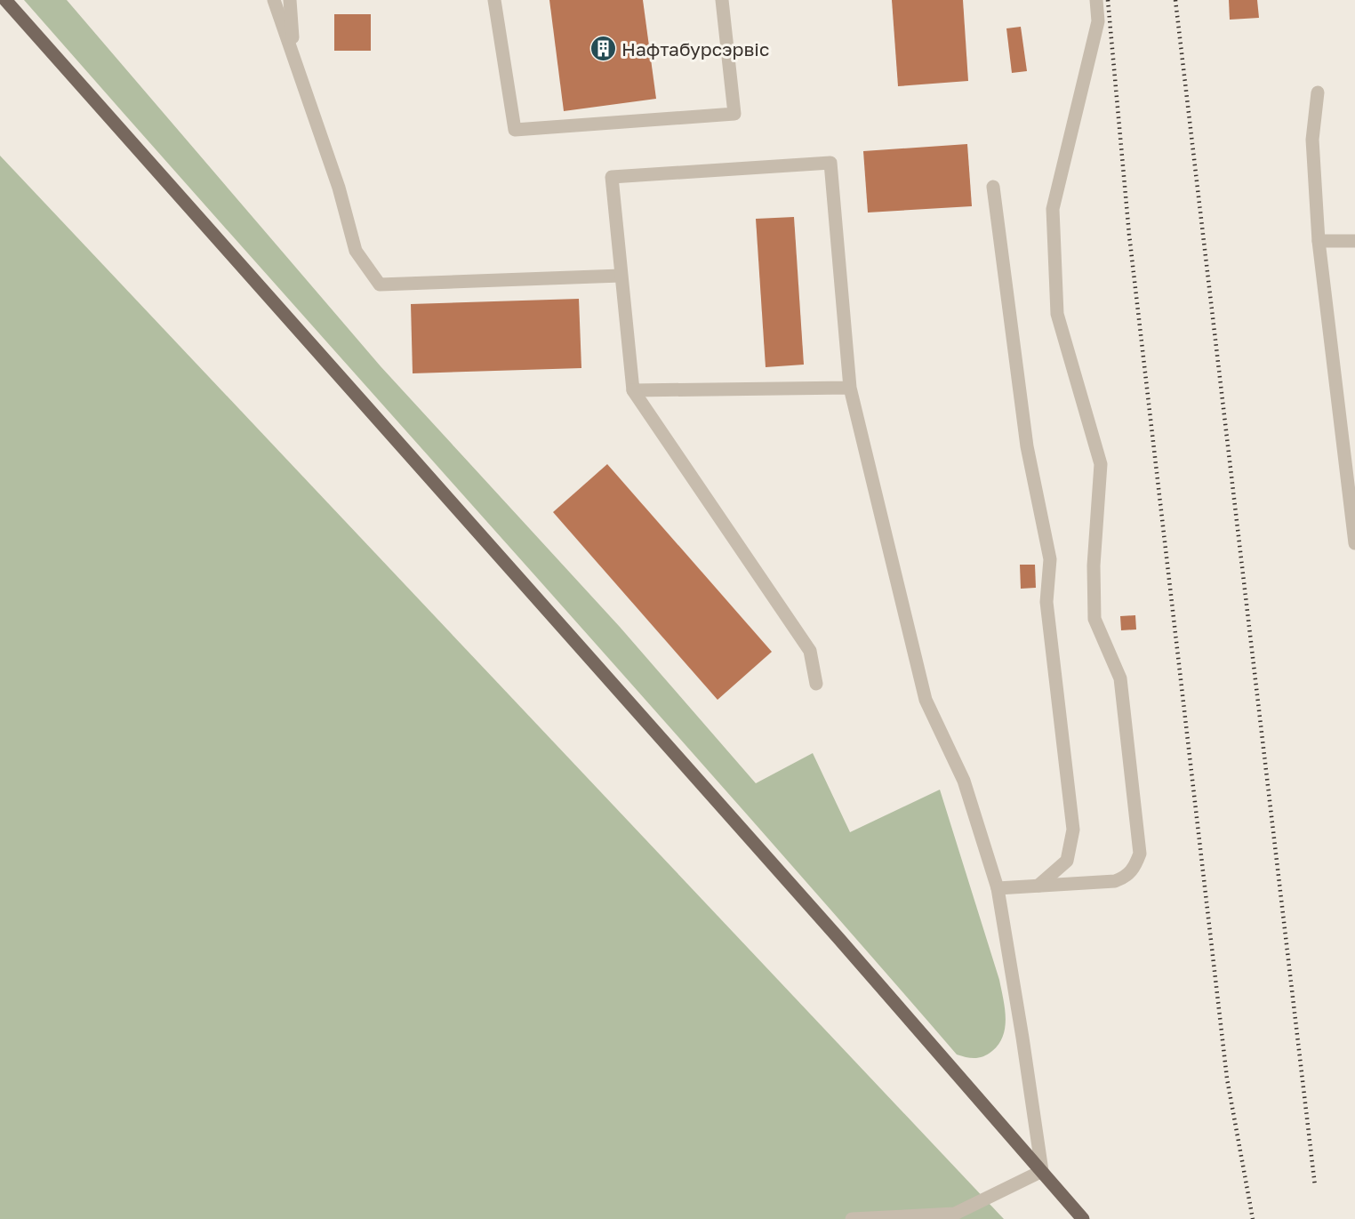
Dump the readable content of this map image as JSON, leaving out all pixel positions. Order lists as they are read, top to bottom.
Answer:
{
  "places": {
    "building": ["Нафтабурсэрвіс"]
  }
}
